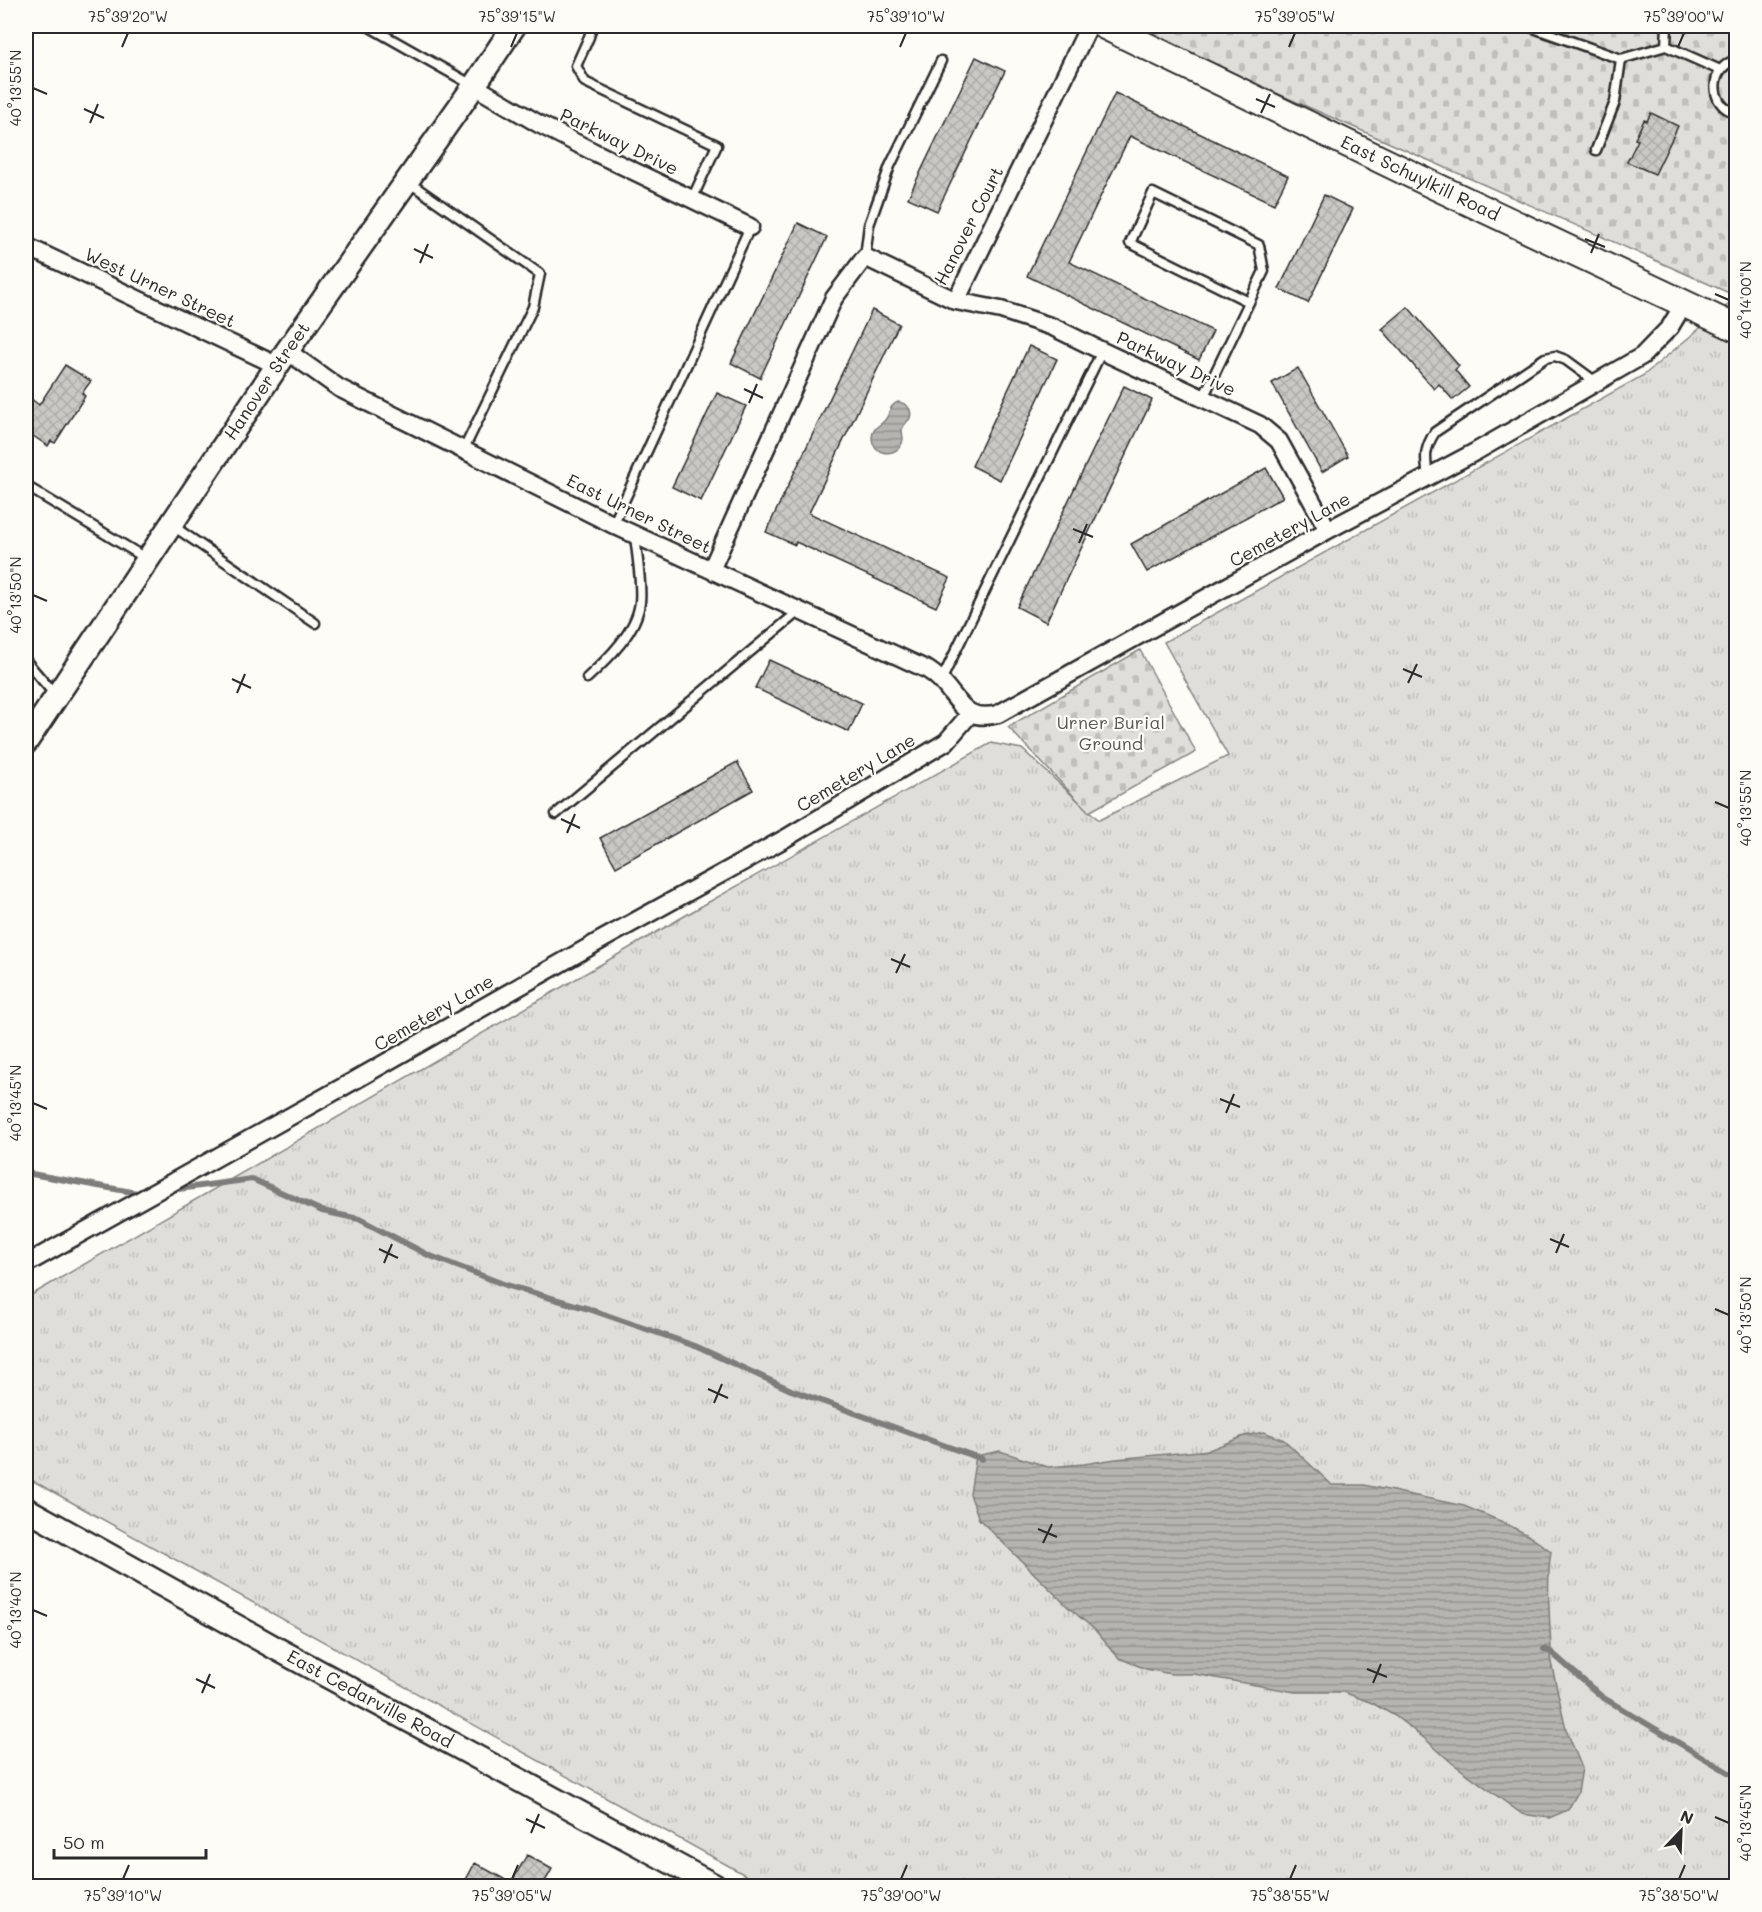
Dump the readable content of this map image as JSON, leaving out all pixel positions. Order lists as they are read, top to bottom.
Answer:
{
  "streets": {
    "main road": ["East Schuylkill Road", "Hanover Street", "East Cedarville Road"],
    "street": [
      "Parkway Drive",
      "Hanover Court",
      "West Urner Street",
      "East Urner Street",
      "Cemetery Lane"
    ]
  },
  "crossings": [
    ["Parkway Drive", "Hanover Court"],
    ["Parkway Drive", "Hanover Street"],
    ["Parkway Drive", "Cemetery Lane"],
    ["East Schuylkill Road", "Cemetery Lane"],
    ["West Urner Street", "Hanover Street"],
    ["West Urner Street", "East Urner Street"],
    ["Hanover Street", "East Urner Street"],
    ["East Urner Street", "Cemetery Lane"]
  ],
  "parks": ["Urner Burial Ground"],
  "scale_bar": "50 m",
  "north": "top right",
  "coordinates": [
    "75°39'20\"W",
    "75°39'15\"W",
    "75°39'10\"W",
    "75°39'05\"W",
    "75°39'00\"W",
    "40°13'55\"N",
    "40°14'00\"N",
    "40°13'50\"N",
    "40°13'45\"N",
    "40°13'40\"N",
    "75°38'55\"W",
    "75°38'50\"W"
  ]
}
